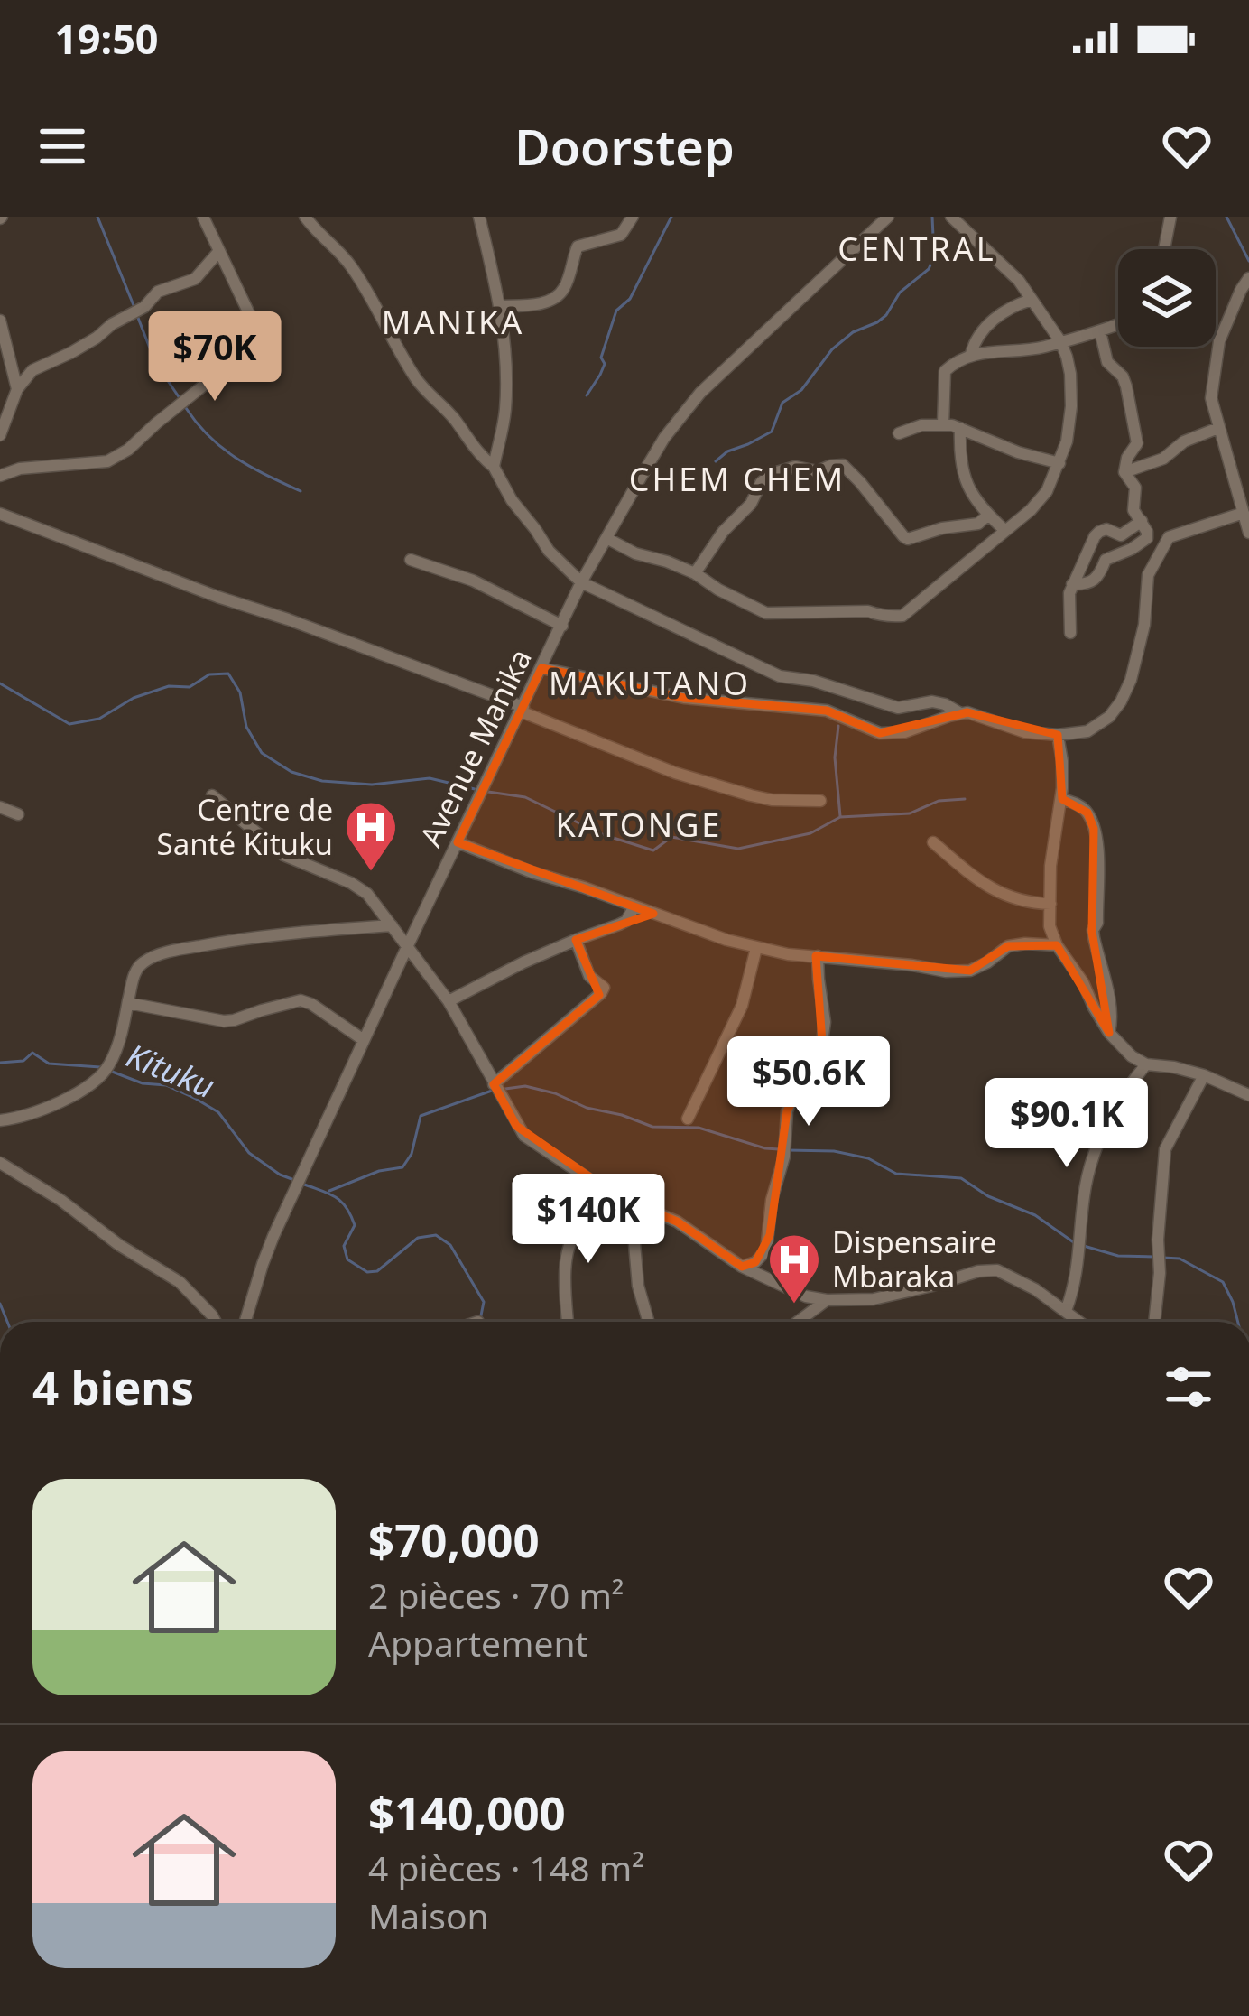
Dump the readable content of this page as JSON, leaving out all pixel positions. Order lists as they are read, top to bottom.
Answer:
{
  "streets": {
    "street": ["Avenue Manika"]
  },
  "districts": [
    "CENTRAL",
    "MANIKA",
    "CHEM CHEM",
    "MAKUTANO",
    "KATONGE"
  ],
  "water": ["Kituku"],
  "places": {
    "hospital": ["Centre de Santé Kituku", "Dispensaire Mbaraka"]
  },
  "page": {
    "status": "19:50",
    "header": "Doorstep",
    "price": [
      "$70K",
      "$50.6K",
      "$90.1K",
      "$140K"
    ],
    "heading": "4 biens",
    "list": [
      {
        "name": "$70,000",
        "note": "2 pièces · 70 m² · Appartement"
      },
      {
        "name": "$140,000",
        "note": "4 pièces · 148 m² · Maison"
      }
    ]
  }
}
